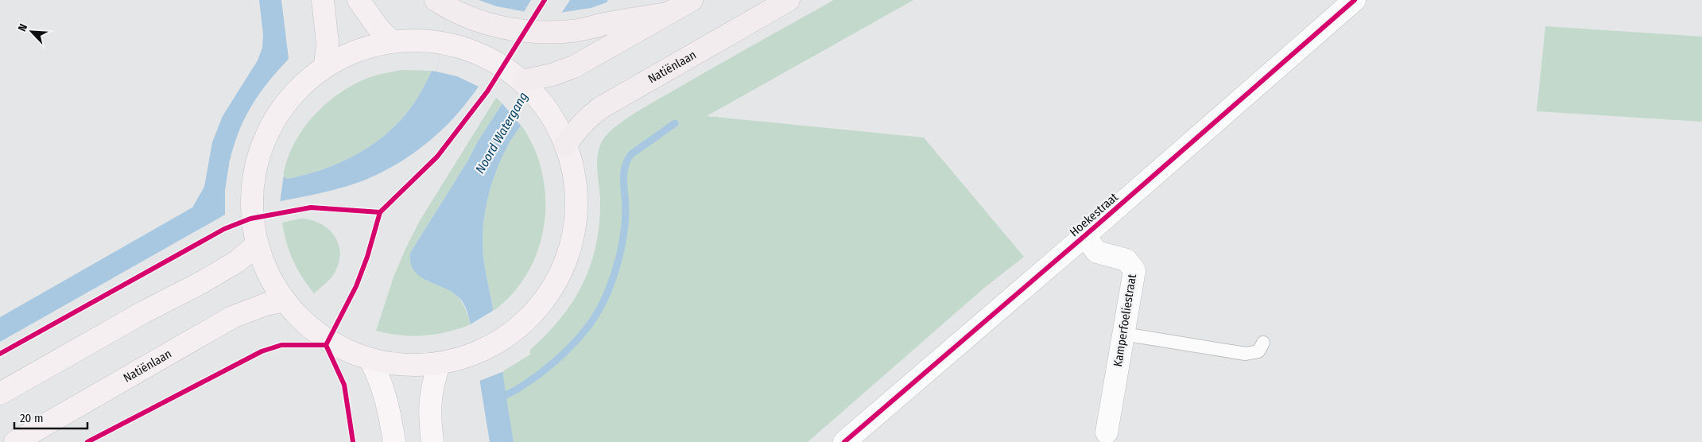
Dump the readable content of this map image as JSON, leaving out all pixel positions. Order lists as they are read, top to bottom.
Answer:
{
  "streets": {
    "highway": ["Natiënlaan"],
    "street": ["Hoekestraat", "Kamperfoeliestraat"]
  },
  "crossings": [
    ["Hoekestraat", "Kamperfoeliestraat"]
  ],
  "water": ["Noord Watergang"],
  "scale_bar": "20 m",
  "north": "top left"
}
